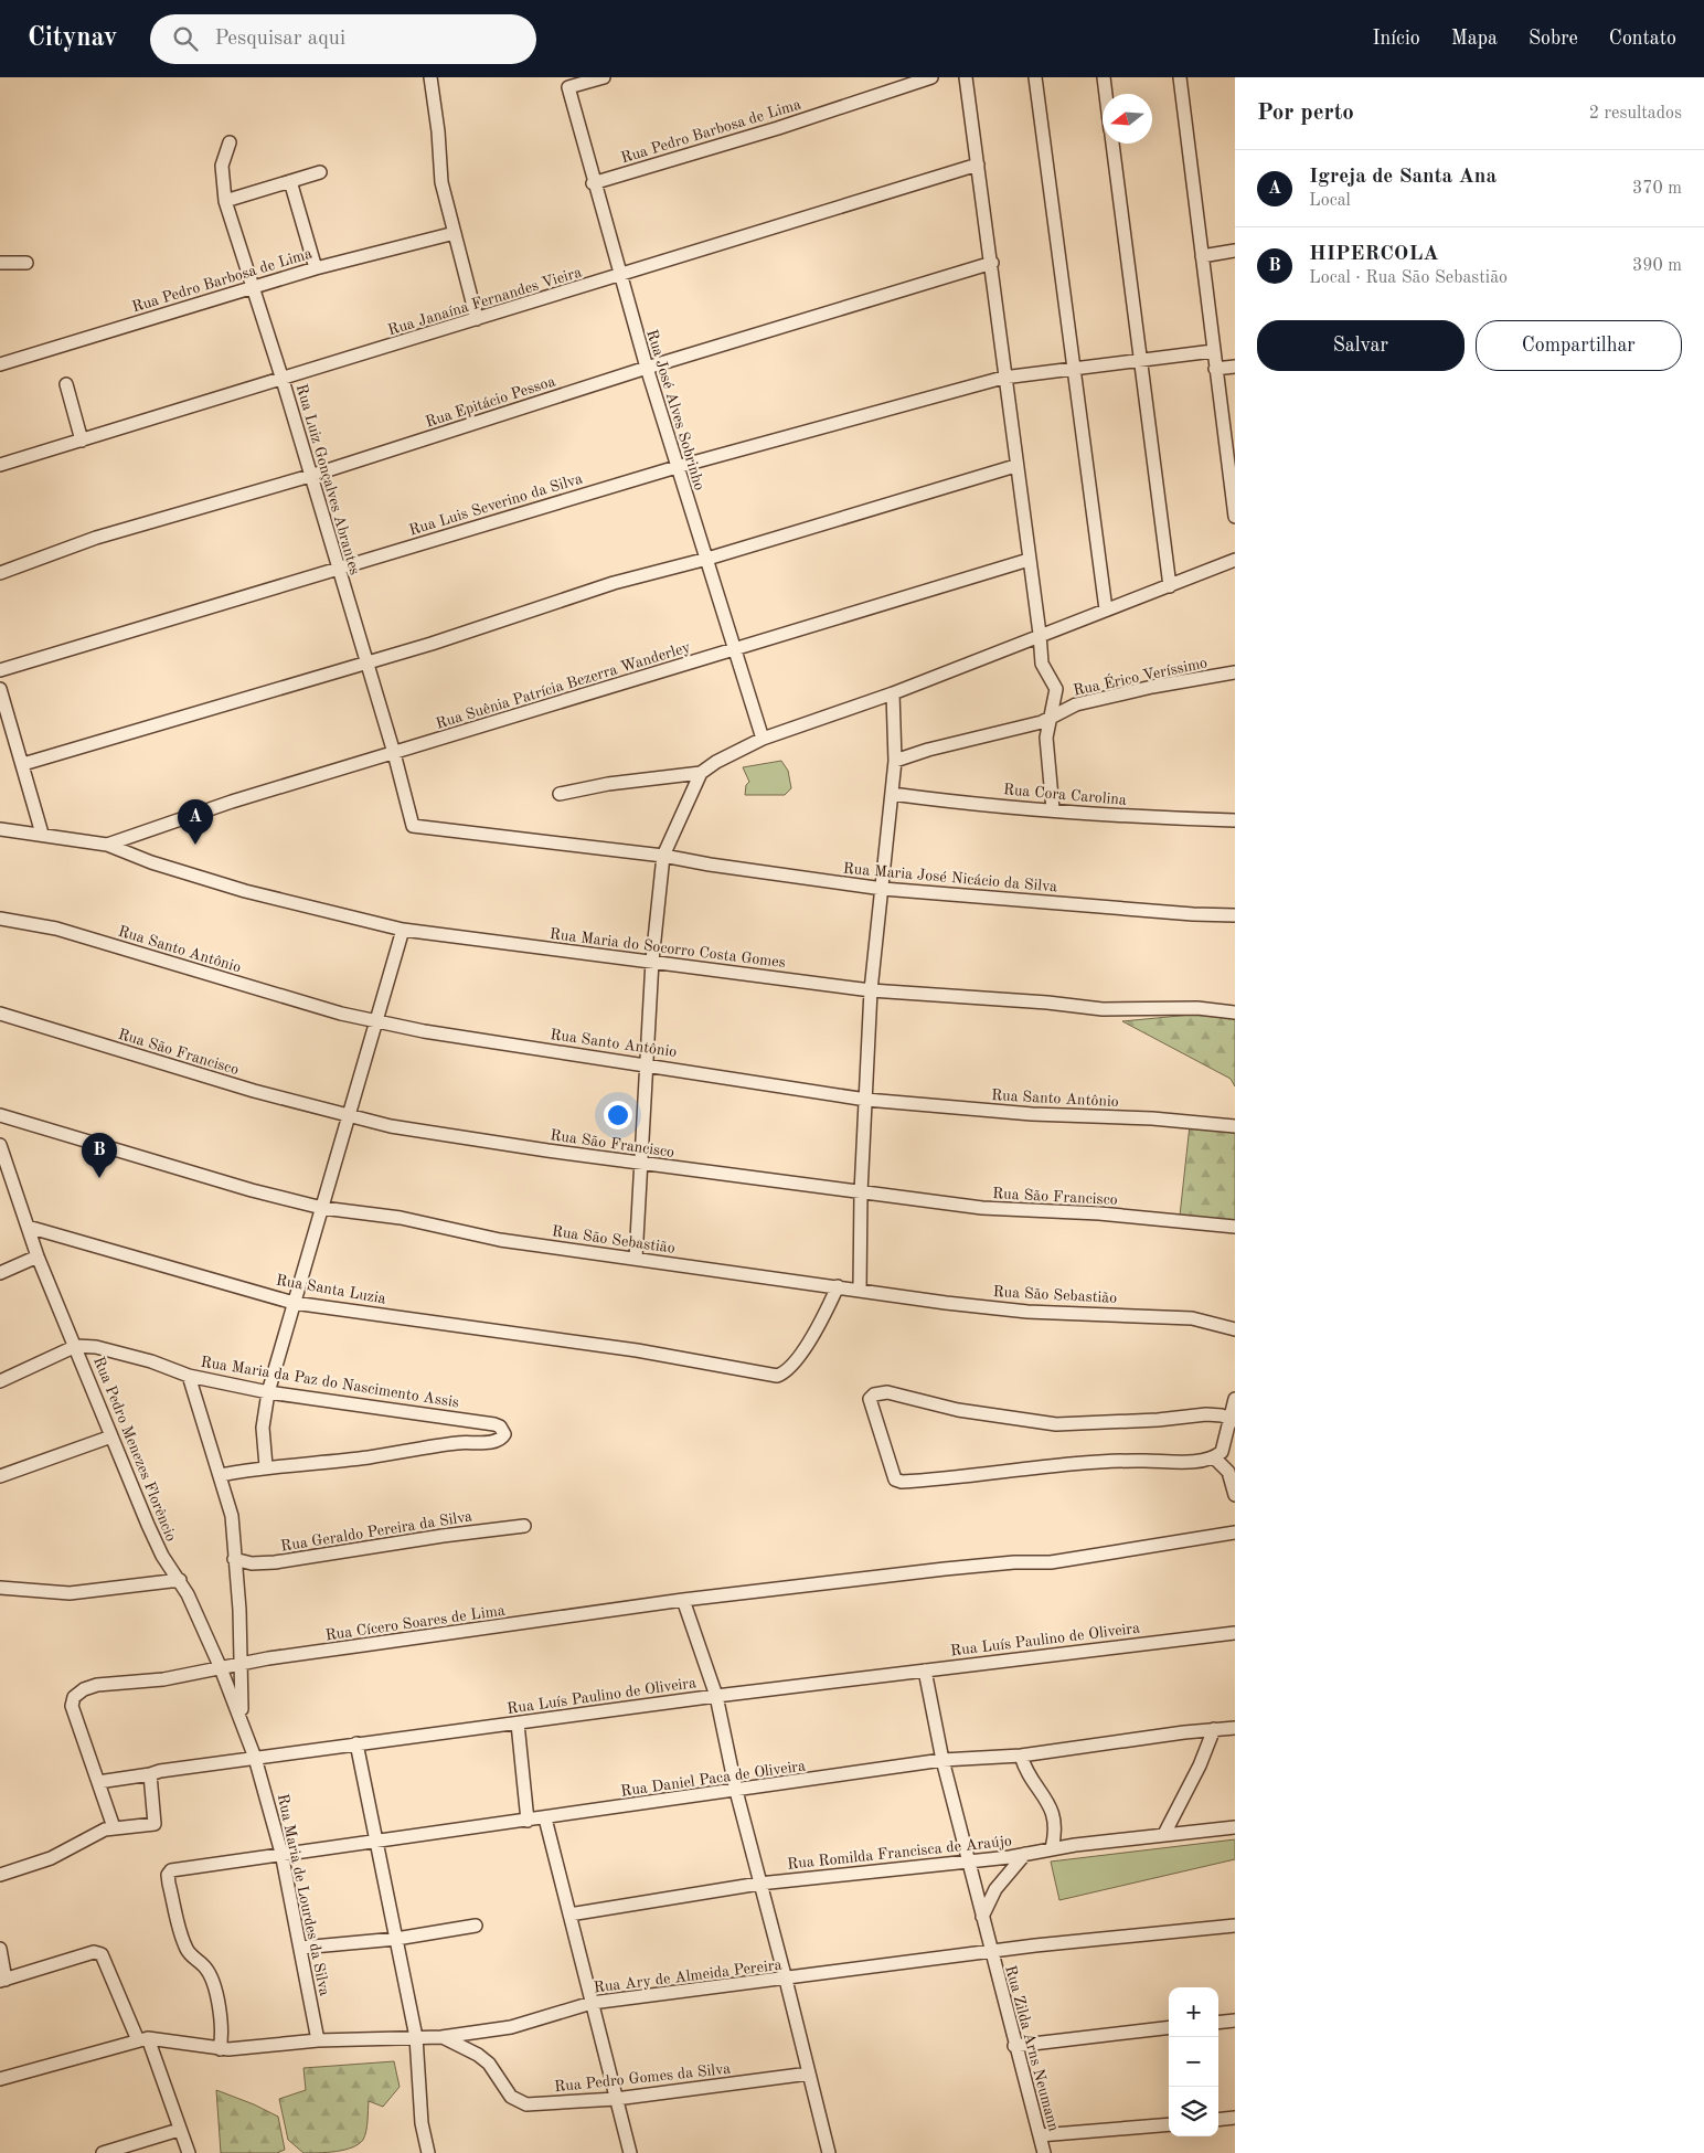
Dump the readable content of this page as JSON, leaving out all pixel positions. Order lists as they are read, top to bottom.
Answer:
{
  "streets": {
    "street": [
      "Rua Pedro Barbosa de Lima",
      "Rua Janaína Fernandes Vieira",
      "Rua Epitácio Pessoa",
      "Rua José Alves Sobrinho",
      "Rua Luiz Gonçalves Abrantes",
      "Rua Luis Severino da Silva",
      "Rua Érico Veríssimo",
      "Rua Suênia Patrícia Bezerra Wanderley",
      "Rua Cora Carolina",
      "Rua Maria José Nicácio da Silva",
      "Rua Maria do Socorro Costa Gomes",
      "Rua Santo Antônio",
      "Rua São Francisco",
      "Rua São Sebastião",
      "Rua Santa Luzia",
      "Rua Maria da Paz do Nascimento Assis",
      "Rua Pedro Menezes Florêncio",
      "Rua Geraldo Pereira da Silva",
      "Rua Cícero Soares de Lima",
      "Rua Luís Paulino de Oliveira",
      "Rua Daniel Paca de Oliveira",
      "Rua Romilda Francisca de Araújo",
      "Rua Maria de Lourdes da Silva",
      "Rua Ary de Almeida Pereira",
      "Rua Zilda Arns Neumann",
      "Rua Pedro Gomes da Silva"
    ]
  },
  "crossings": [
    ["Rua Pedro Barbosa de Lima", "Rua José Alves Sobrinho"],
    ["Rua Pedro Barbosa de Lima", "Rua Luiz Gonçalves Abrantes"],
    ["Rua Janaína Fernandes Vieira", "Rua José Alves Sobrinho"],
    ["Rua Janaína Fernandes Vieira", "Rua Luiz Gonçalves Abrantes"],
    ["Rua Epitácio Pessoa", "Rua José Alves Sobrinho"],
    ["Rua Epitácio Pessoa", "Rua Luiz Gonçalves Abrantes"],
    ["Rua José Alves Sobrinho", "Rua Luis Severino da Silva"],
    ["Rua José Alves Sobrinho", "Rua Suênia Patrícia Bezerra Wanderley"],
    ["Rua Luiz Gonçalves Abrantes", "Rua Luis Severino da Silva"],
    ["Rua Luiz Gonçalves Abrantes", "Rua Suênia Patrícia Bezerra Wanderley"],
    ["Rua Luiz Gonçalves Abrantes", "Rua Maria José Nicácio da Silva"],
    ["Rua Suênia Patrícia Bezerra Wanderley", "Rua Maria do Socorro Costa Gomes"],
    ["Rua São Sebastião", "Rua Santa Luzia"],
    ["Rua Santa Luzia", "Rua Pedro Menezes Florêncio"],
    ["Rua Maria da Paz do Nascimento Assis", "Rua Pedro Menezes Florêncio"],
    ["Rua Pedro Menezes Florêncio", "Rua Cícero Soares de Lima"],
    ["Rua Pedro Menezes Florêncio", "Rua Luís Paulino de Oliveira"],
    ["Rua Pedro Menezes Florêncio", "Rua Maria de Lourdes da Silva"],
    ["Rua Cícero Soares de Lima", "Rua Luís Paulino de Oliveira"],
    ["Rua Luís Paulino de Oliveira", "Rua Maria de Lourdes da Silva"],
    ["Rua Luís Paulino de Oliveira", "Rua Zilda Arns Neumann"],
    ["Rua Daniel Paca de Oliveira", "Rua Maria de Lourdes da Silva"],
    ["Rua Daniel Paca de Oliveira", "Rua Ary de Almeida Pereira"],
    ["Rua Daniel Paca de Oliveira", "Rua Zilda Arns Neumann"],
    ["Rua Romilda Francisca de Araújo", "Rua Zilda Arns Neumann"],
    ["Rua Maria de Lourdes da Silva", "Rua Ary de Almeida Pereira"],
    ["Rua Ary de Almeida Pereira", "Rua Zilda Arns Neumann"],
    ["Rua Ary de Almeida Pereira", "Rua Pedro Gomes da Silva"]
  ],
  "north": "left",
  "page": {
    "header": "Citynav",
    "search": "Pesquisar aqui",
    "nav": [
      "Início",
      "Mapa",
      "Sobre",
      "Contato"
    ],
    "heading": ["Por perto", "2 resultados"],
    "list": [
      {
        "mark": "A",
        "name": "Igreja de Santa Ana",
        "note": "Local",
        "value": "370 m"
      },
      {
        "mark": "B",
        "name": "HIPERCOLA",
        "note": "Local · Rua São Sebastião",
        "value": "390 m"
      }
    ],
    "buttons": ["Salvar", "Compartilhar"],
    "pins": ["A", "B"],
    "map_buttons": ["+", "−"]
  }
}
